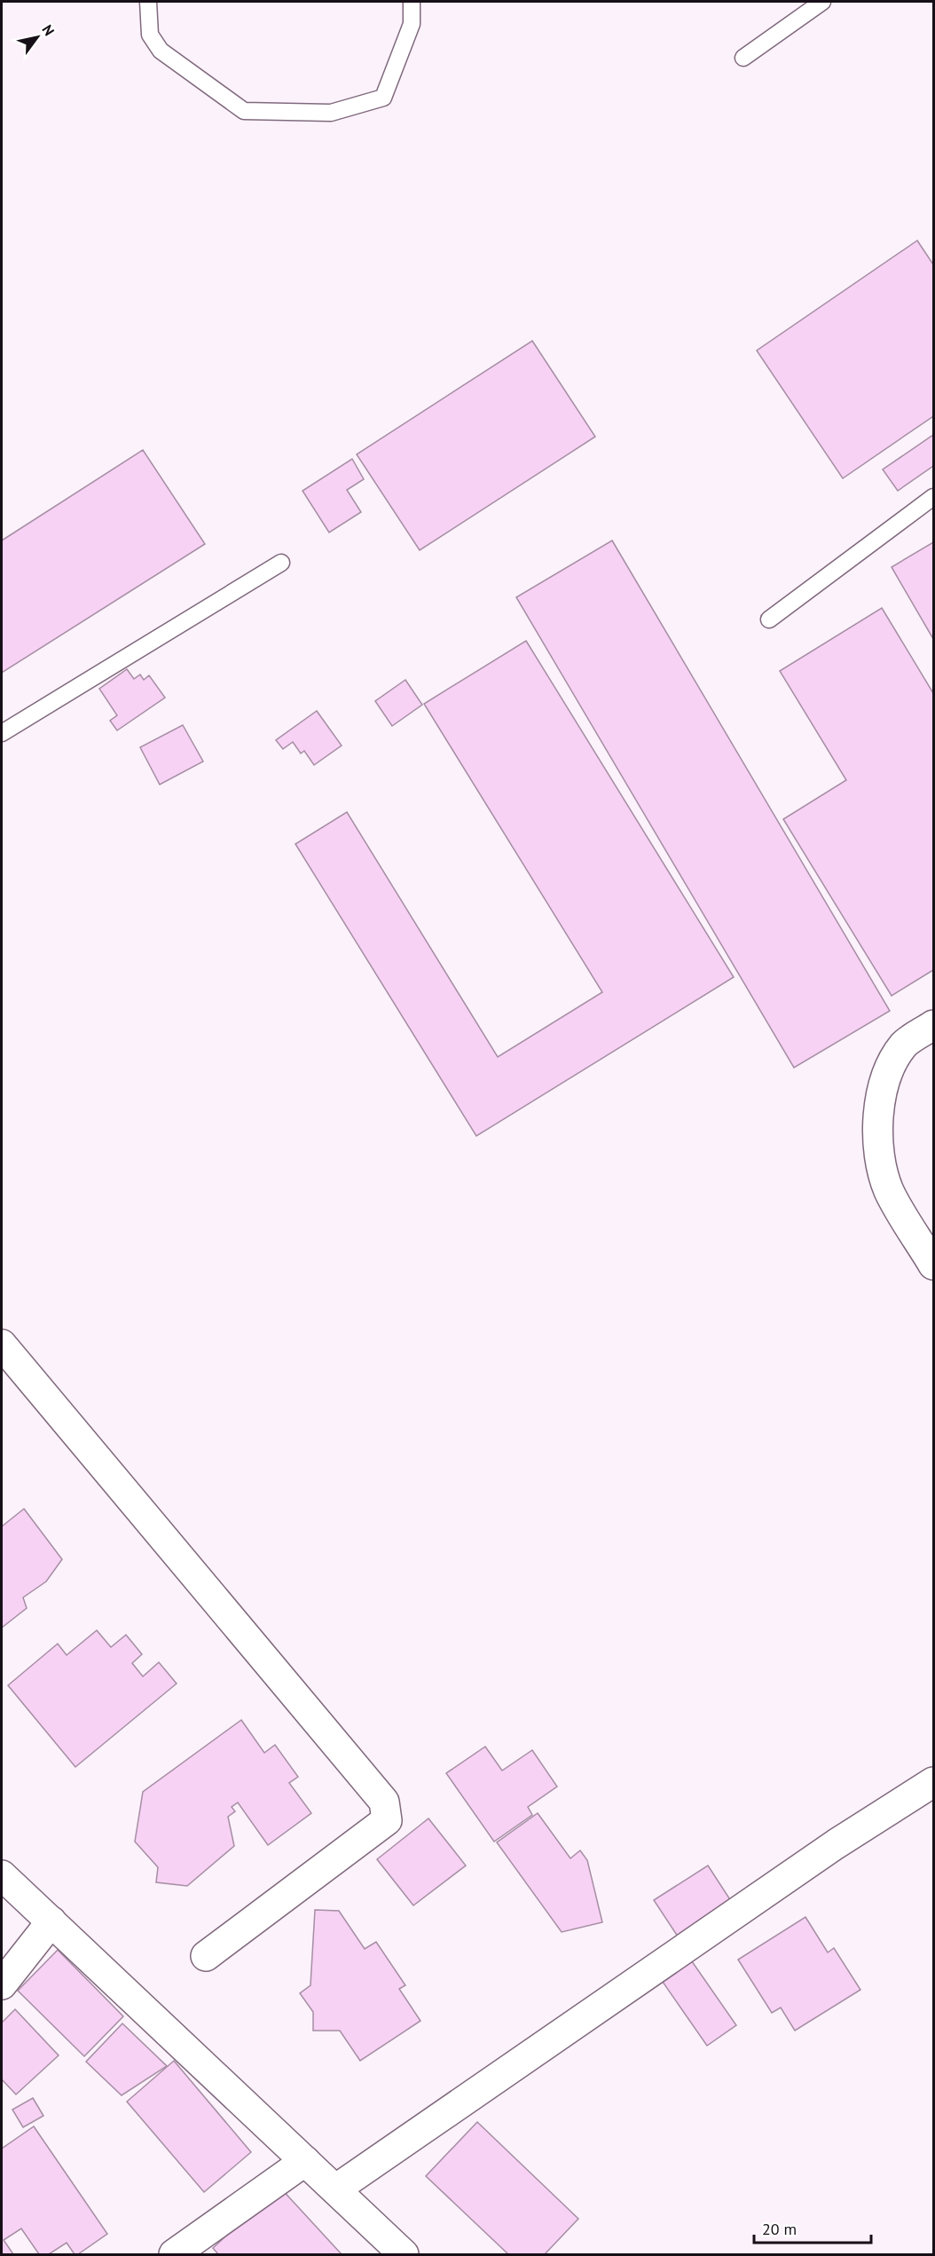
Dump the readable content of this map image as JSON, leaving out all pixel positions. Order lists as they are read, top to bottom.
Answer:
{
  "scale_bar": "20 m",
  "north": "top right"
}
